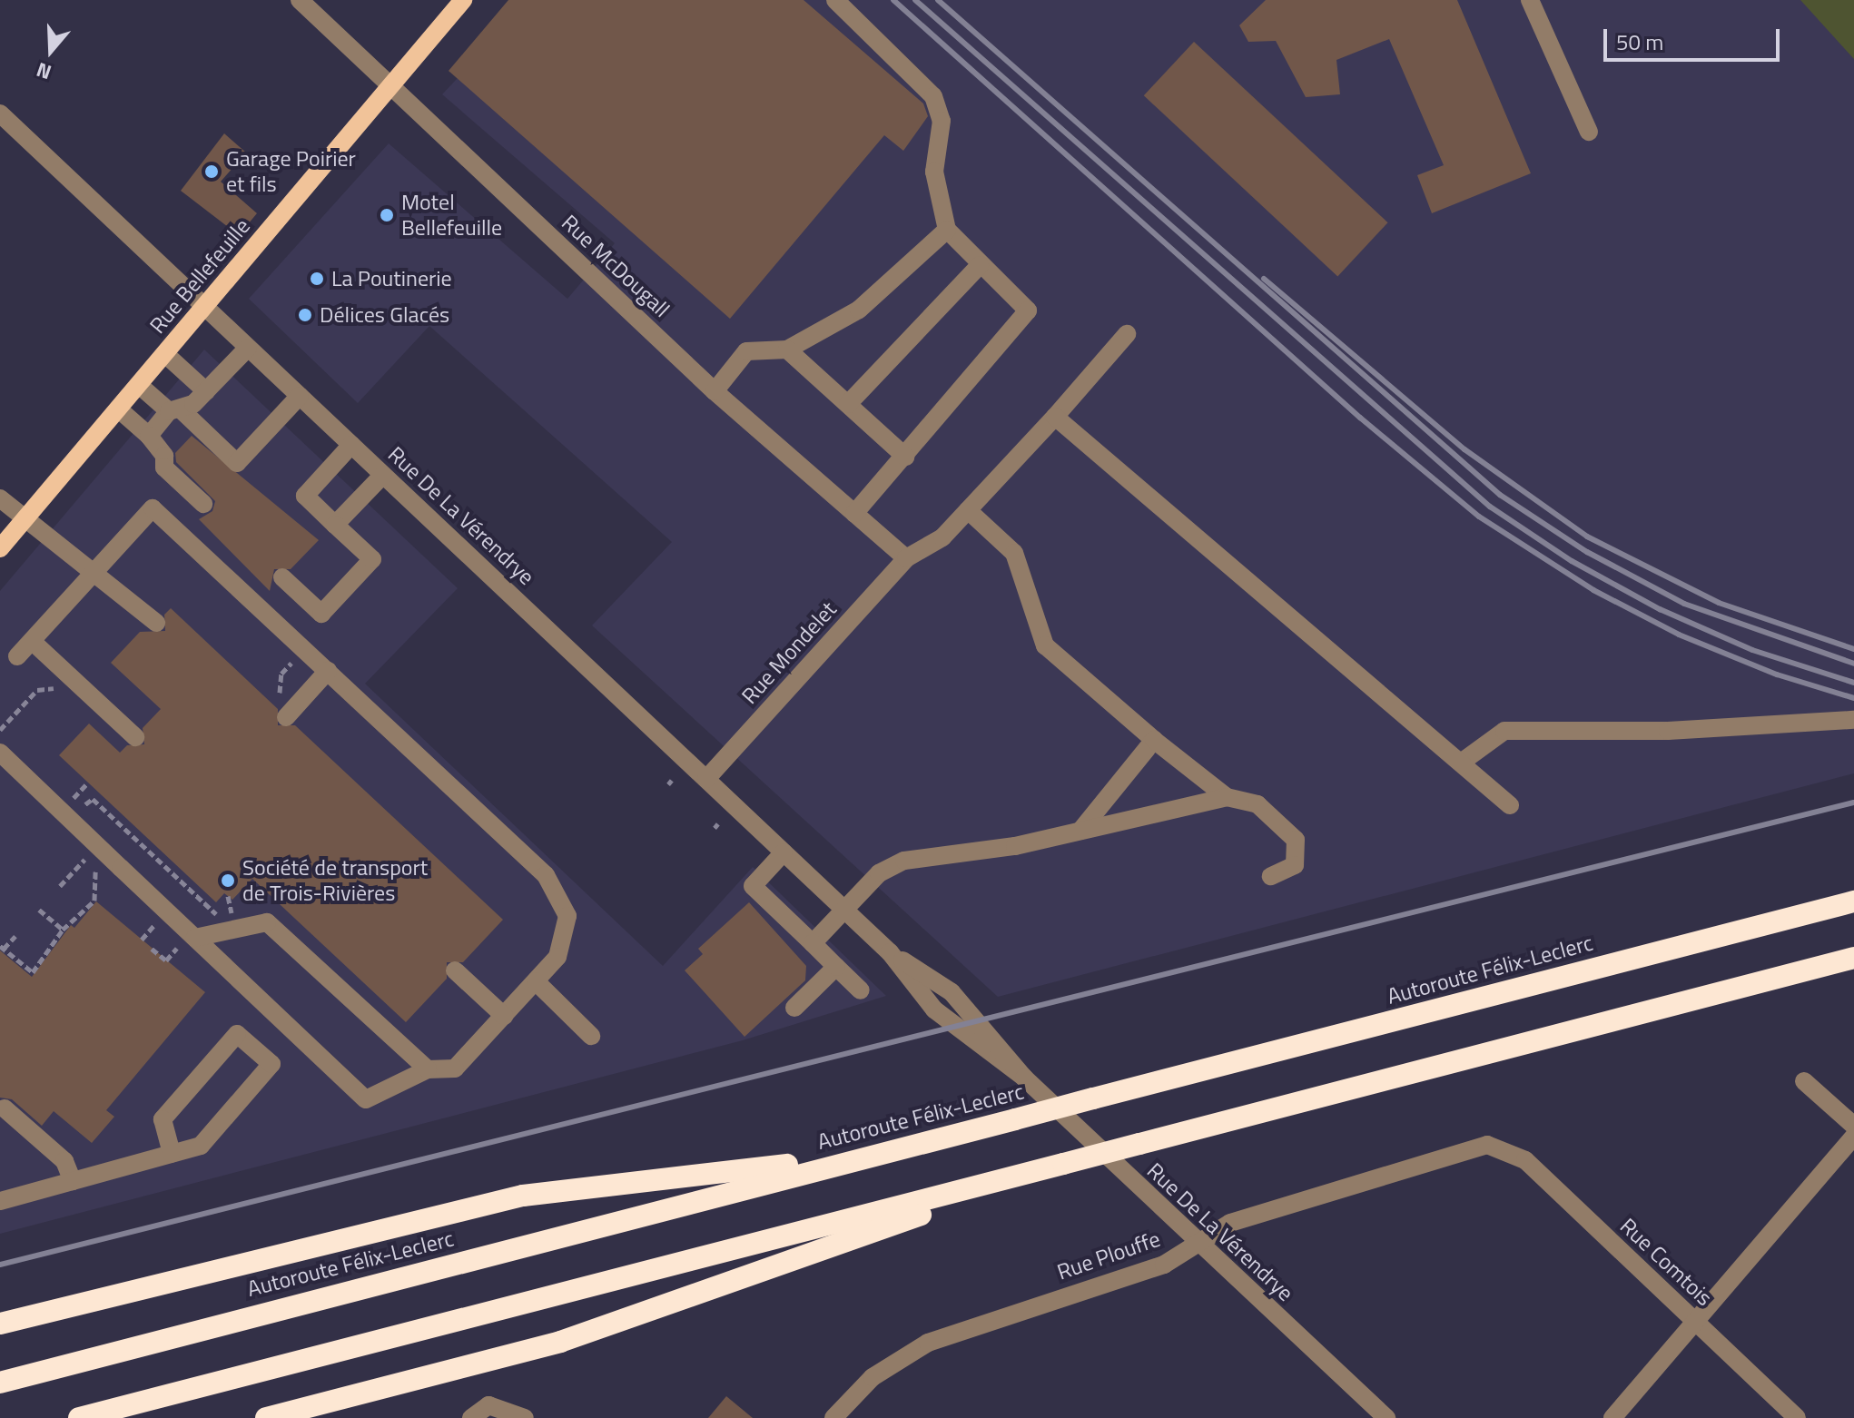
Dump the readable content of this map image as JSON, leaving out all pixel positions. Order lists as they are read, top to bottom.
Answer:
{
  "streets": {
    "highway": ["Autoroute Félix-Leclerc"],
    "main road": ["Rue Bellefeuille"],
    "street": [
      "Rue McDougall",
      "Rue De La Vérendrye",
      "Rue Mondelet",
      "Rue Plouffe",
      "Rue Comtois"
    ]
  },
  "crossings": [
    ["Rue McDougall", "Rue Bellefeuille"],
    ["Rue McDougall", "Rue Mondelet"],
    ["Rue Bellefeuille", "Rue De La Vérendrye"],
    ["Rue De La Vérendrye", "Rue Mondelet"],
    ["Rue De La Vérendrye", "Rue Plouffe"],
    ["Rue Plouffe", "Rue Comtois"]
  ],
  "places": [
    "Garage Poirier et fils",
    "Motel Bellefeuille",
    "La Poutinerie",
    "Délices Glacés",
    "Société de transport de Trois-Rivières"
  ],
  "scale_bar": "50 m",
  "north": "bottom"
}
